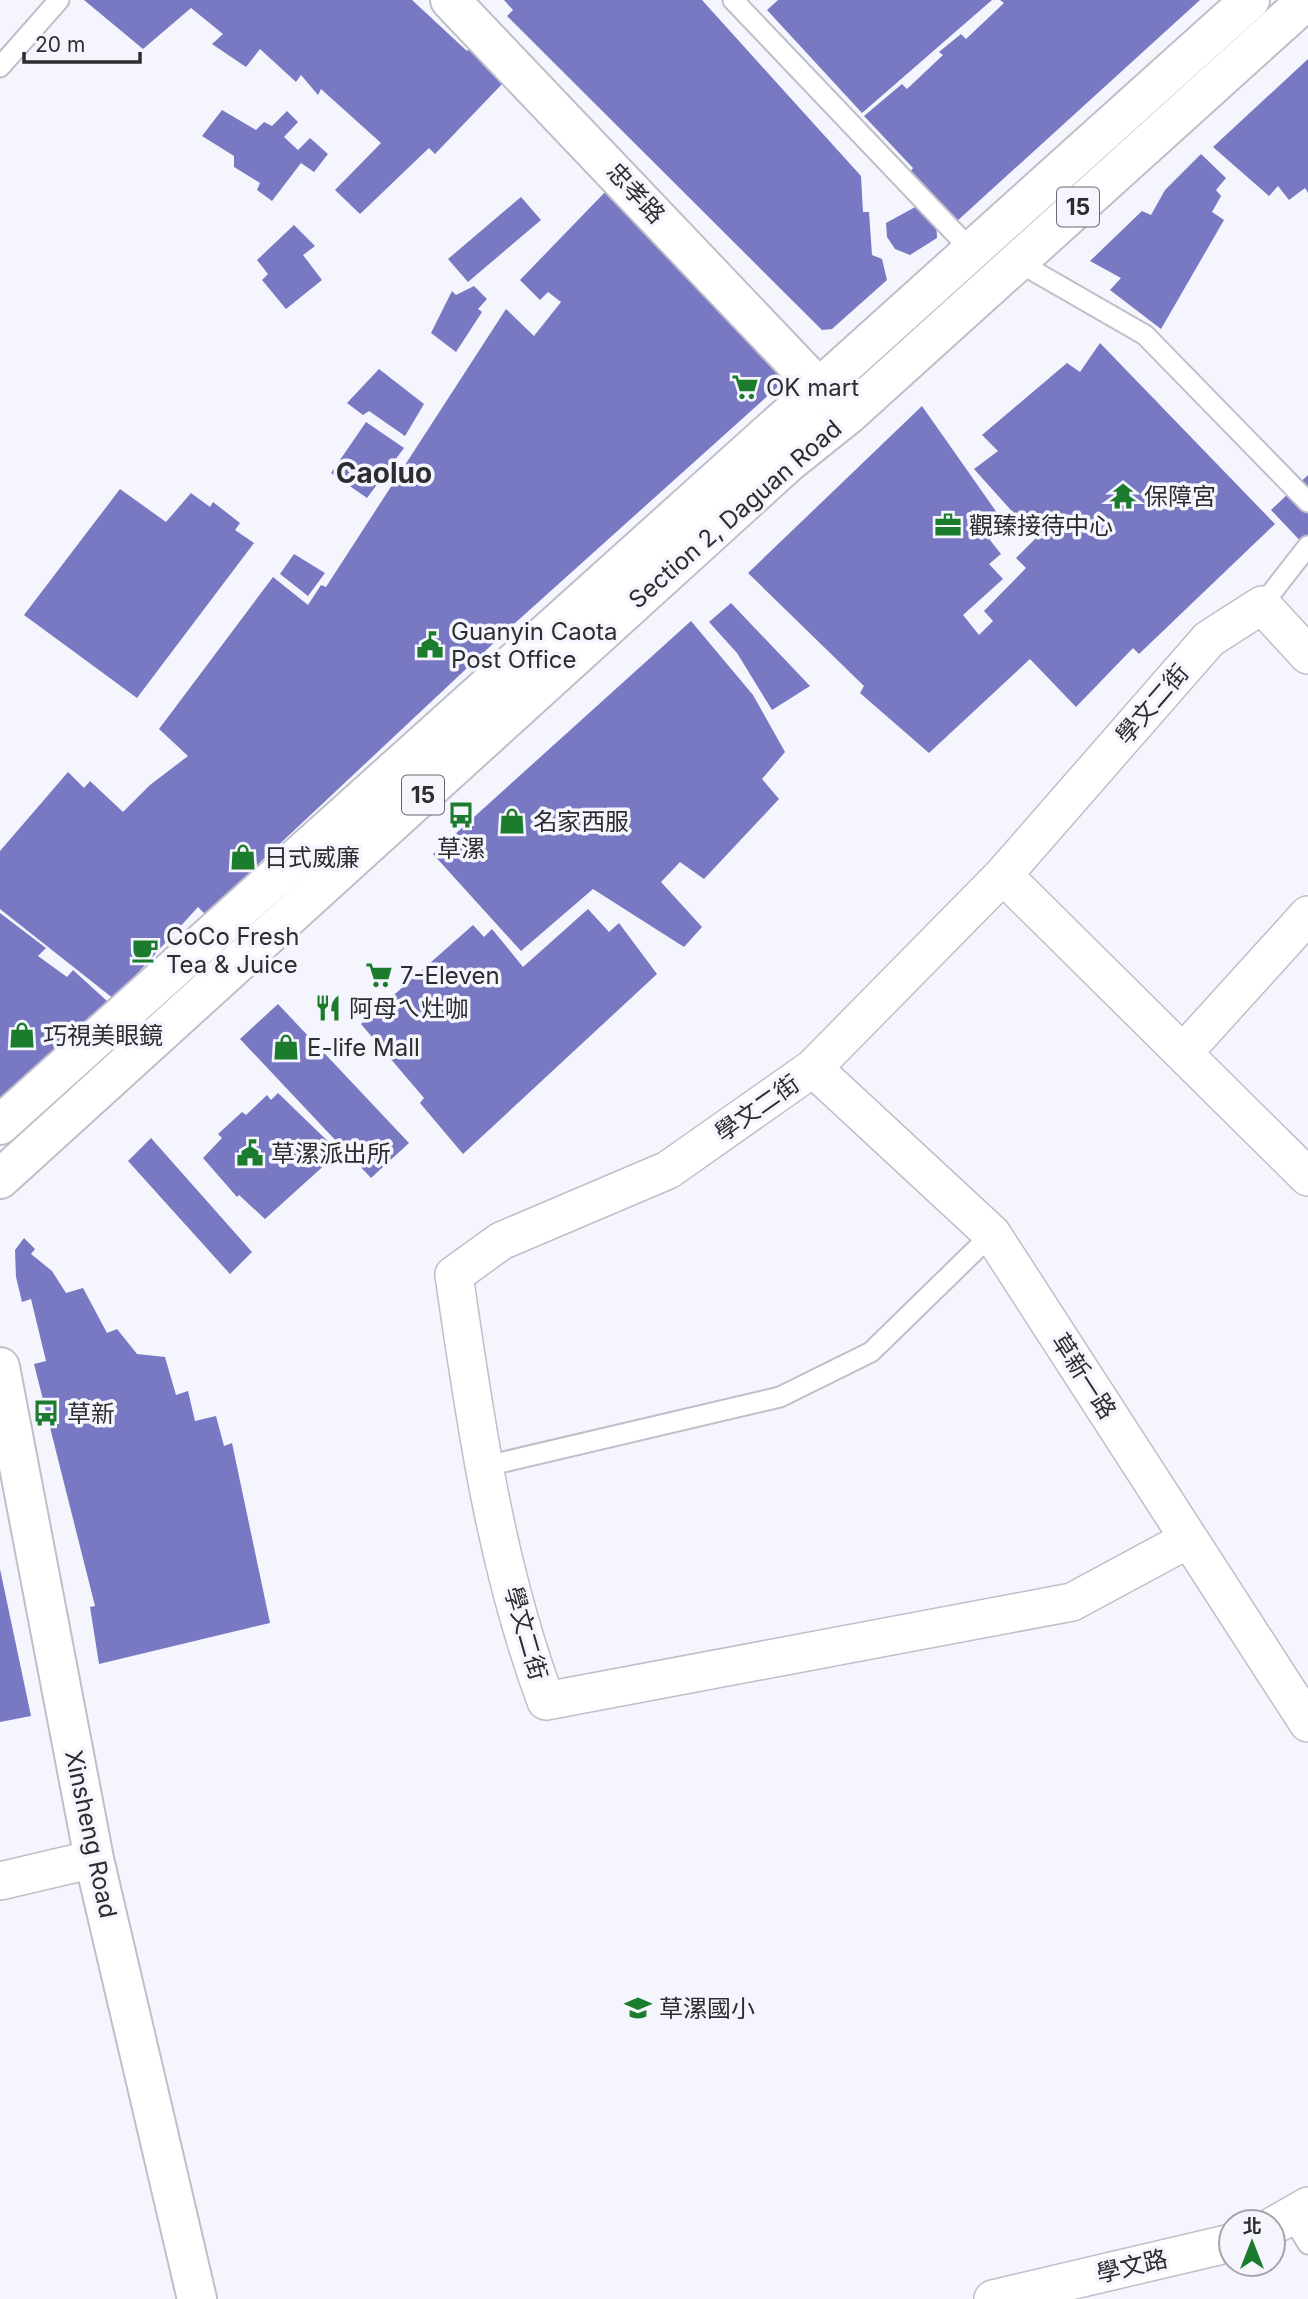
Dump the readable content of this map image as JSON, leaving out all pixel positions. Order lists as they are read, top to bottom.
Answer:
{
  "streets": {
    "main road": [
      "忠孝路",
      "15",
      "Section 2, Daguan Road",
      "Xinsheng Road"
    ],
    "street": ["學文二街", "草新一路", "學文路"]
  },
  "crossings": [
    ["忠孝路", "15"],
    ["忠孝路", "Section 2, Daguan Road"],
    ["15", "Section 2, Daguan Road"],
    ["學文二街", "草新一路"]
  ],
  "districts": ["Caoluo"],
  "places": {
    "supermarket": ["OK mart", "7-Eleven"],
    "temple": ["保障宮"],
    "office": ["觀臻接待中心"],
    "public building": ["Guanyin Caota Post Office", "草漯派出所"],
    "bus stop": ["草漯", "草新"],
    "shop": [
      "名家西服",
      "日式威廉",
      "巧視美眼鏡",
      "E-life Mall"
    ],
    "cafe": ["CoCo Fresh Tea & Juice"],
    "restaurant": ["阿母ㄟ灶咖"],
    "school or university": ["草漯國小"]
  },
  "scale_bar": "20 m",
  "north": "top"
}
